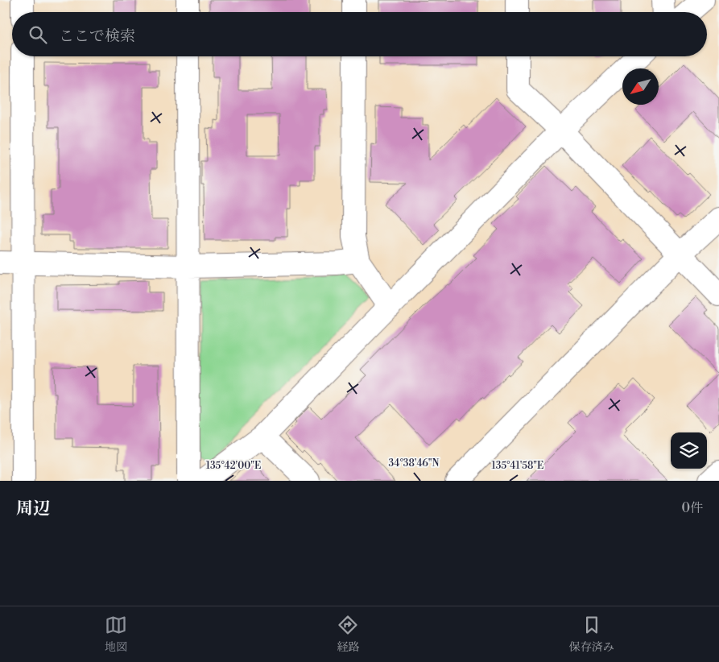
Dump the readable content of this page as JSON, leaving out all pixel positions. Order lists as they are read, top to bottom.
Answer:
{
  "north": "bottom left",
  "page": {
    "search": "ここで検索",
    "heading": ["周辺", "0件"],
    "nav": ["地図", "経路", "保存済み"]
  },
  "coordinates": ["34°38'46\"N", "135°42'00\"E", "135°41'58\"E"]
}
